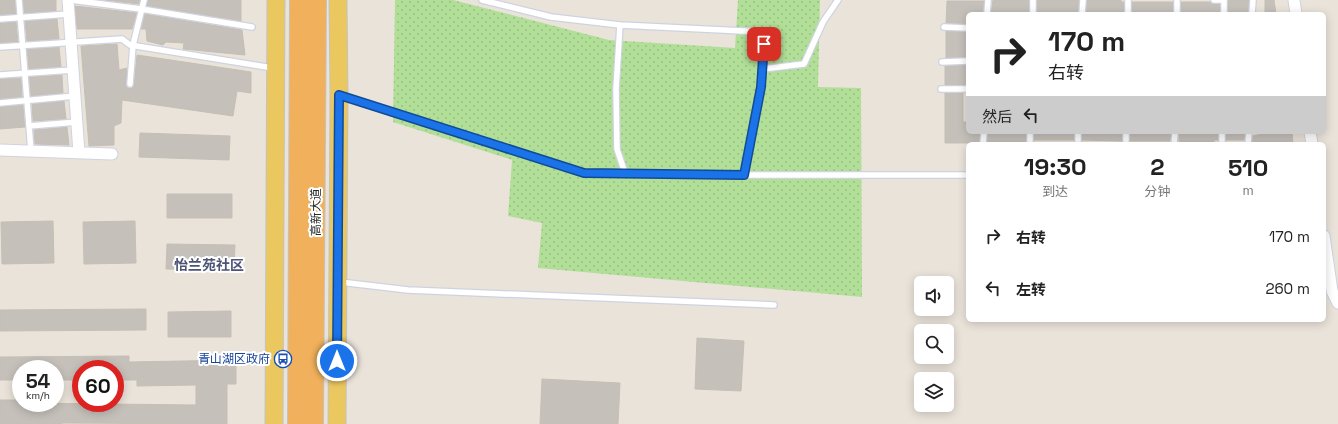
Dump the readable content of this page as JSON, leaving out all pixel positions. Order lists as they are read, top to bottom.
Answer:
{
  "streets": {
    "highway": ["高新大道"]
  },
  "districts": ["怡兰苑社区"],
  "places": {
    "bus stop": ["青山湖区政府"]
  },
  "page": {
    "turn": ["170 m", "右转"],
    "then": "然后",
    "eta": [
      "19:30",
      "到达",
      "2",
      "分钟",
      "510",
      "m"
    ],
    "list": [
      {
        "name": "右转",
        "value": "170 m"
      },
      {
        "name": "左转",
        "value": "260 m"
      }
    ],
    "speed": "54 km/h",
    "limit": "60"
  }
}
